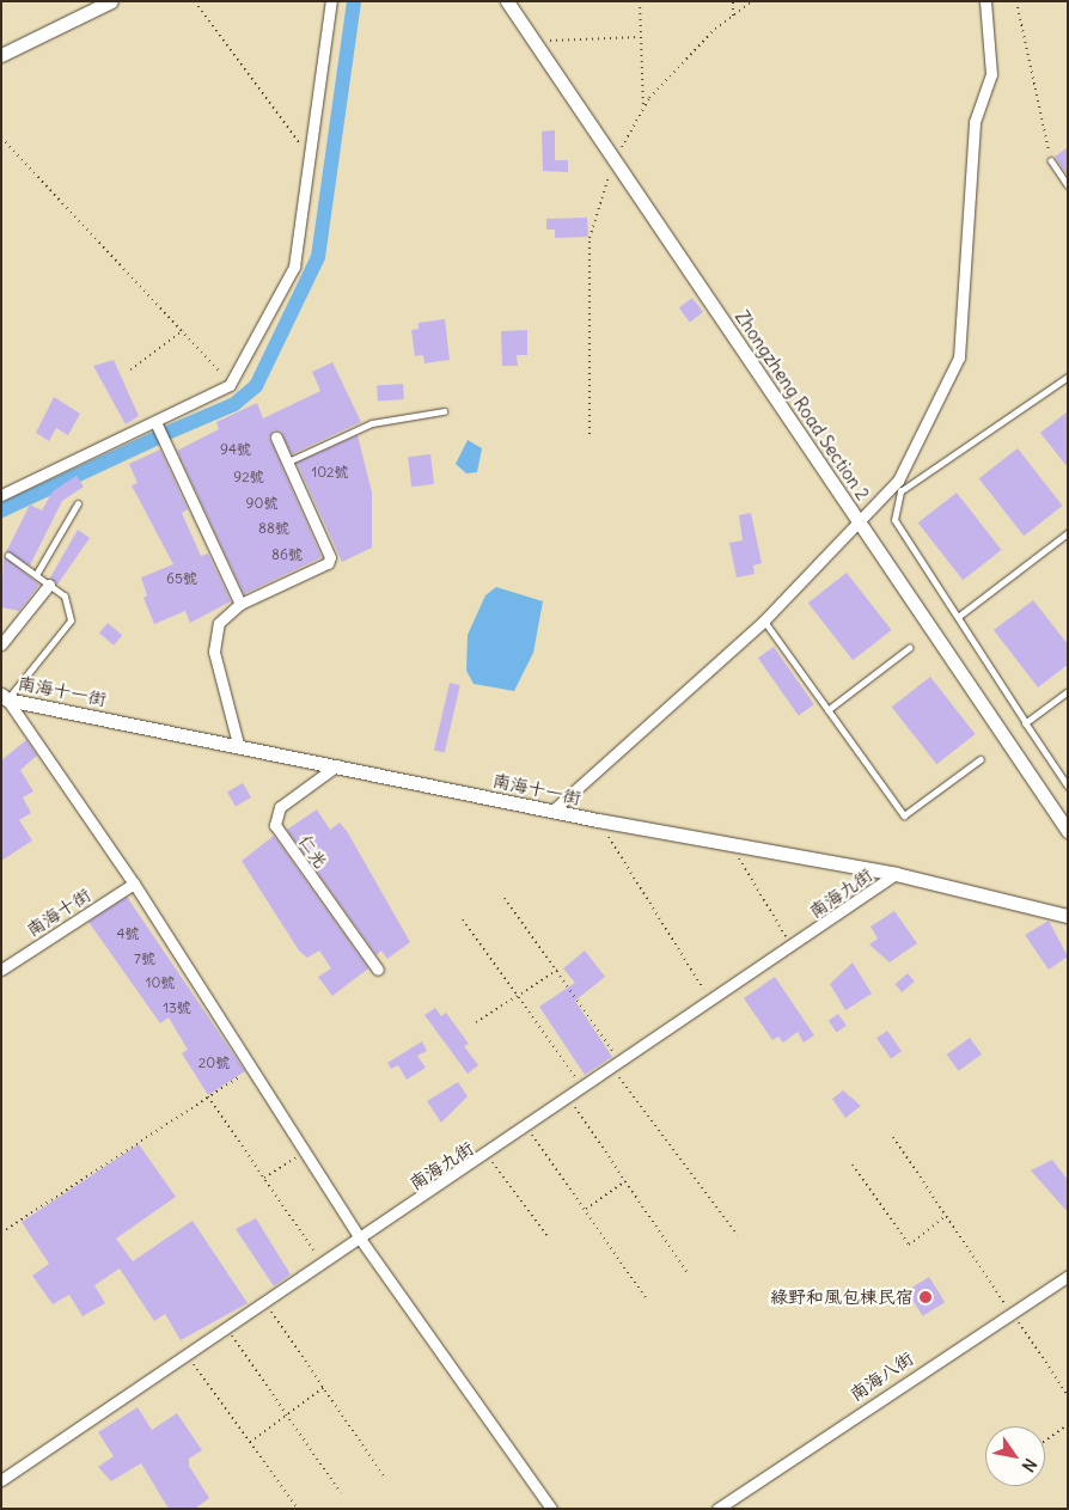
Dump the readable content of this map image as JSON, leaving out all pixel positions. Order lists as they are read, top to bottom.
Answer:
{
  "streets": {
    "street": [
      "Zhongzheng Road Section 2",
      "南海十一街",
      "仁光",
      "南海九街",
      "南海十街",
      "南海八街"
    ]
  },
  "crossings": [
    ["南海十一街", "仁光"],
    ["南海十一街", "南海九街"]
  ],
  "places": ["綠野和風包棟民宿"],
  "house_numbers": [
    "94號",
    "102號",
    "92號",
    "90號",
    "88號",
    "86號",
    "65號",
    "4號",
    "7號",
    "10號",
    "13號",
    "20號"
  ],
  "north": "bottom right"
}
